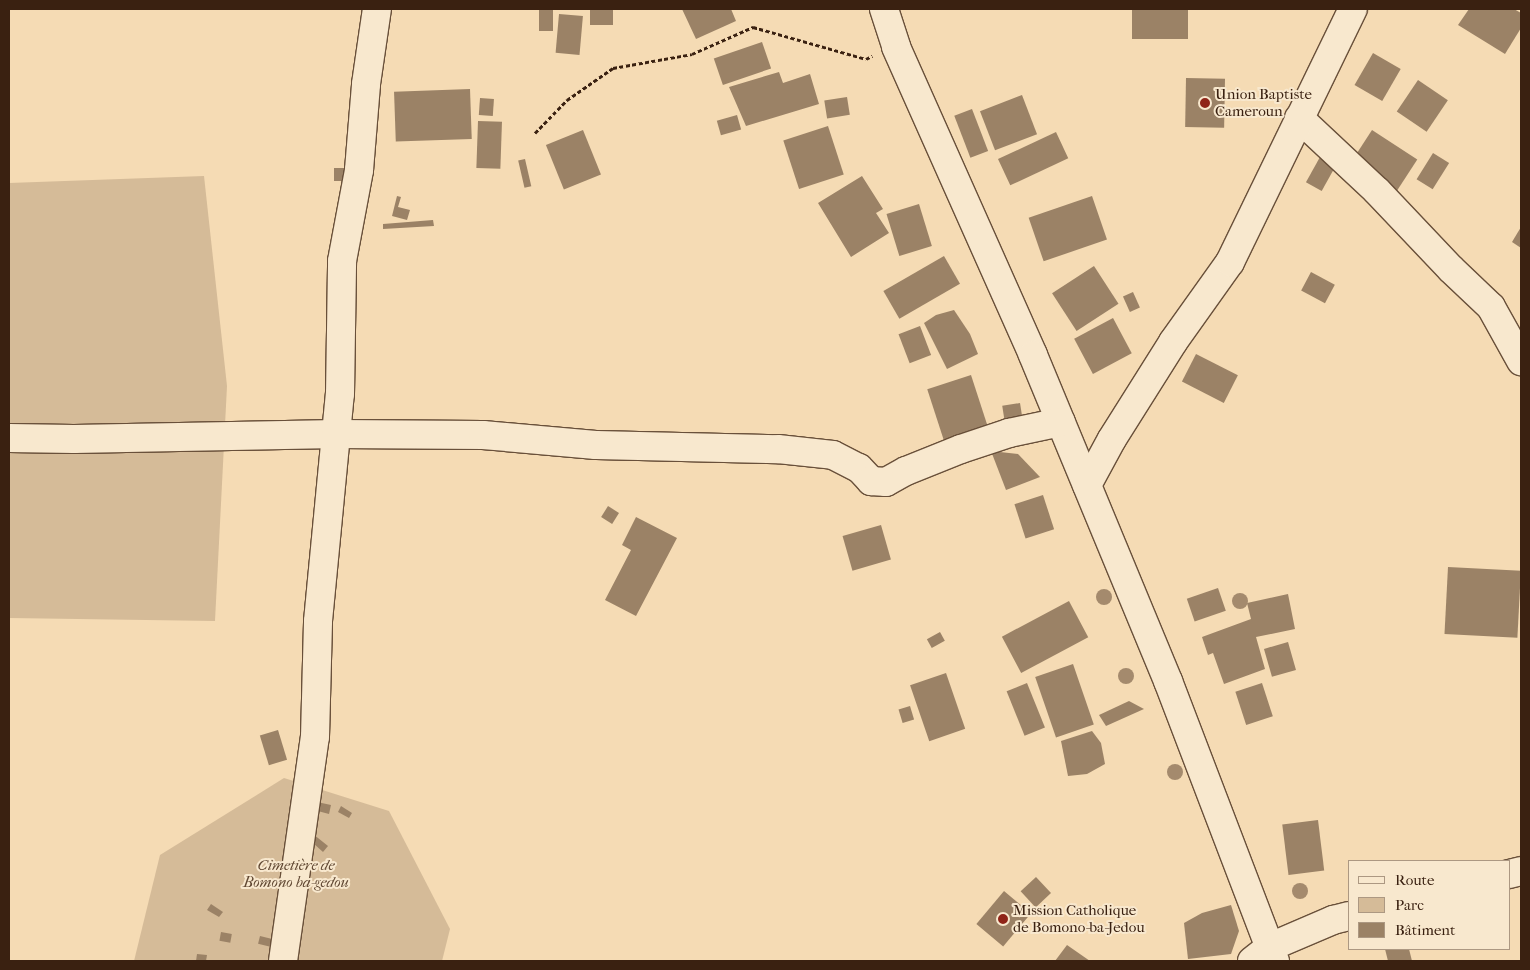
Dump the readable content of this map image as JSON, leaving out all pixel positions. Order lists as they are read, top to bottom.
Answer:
{
  "parks": ["Cimetière de Bomono ba-gedou"],
  "places": ["Union Baptiste Cameroun", "Mission Catholique de Bomono-ba-Jedou"],
  "legend": ["Route", "Parc", "Bâtiment"]
}
